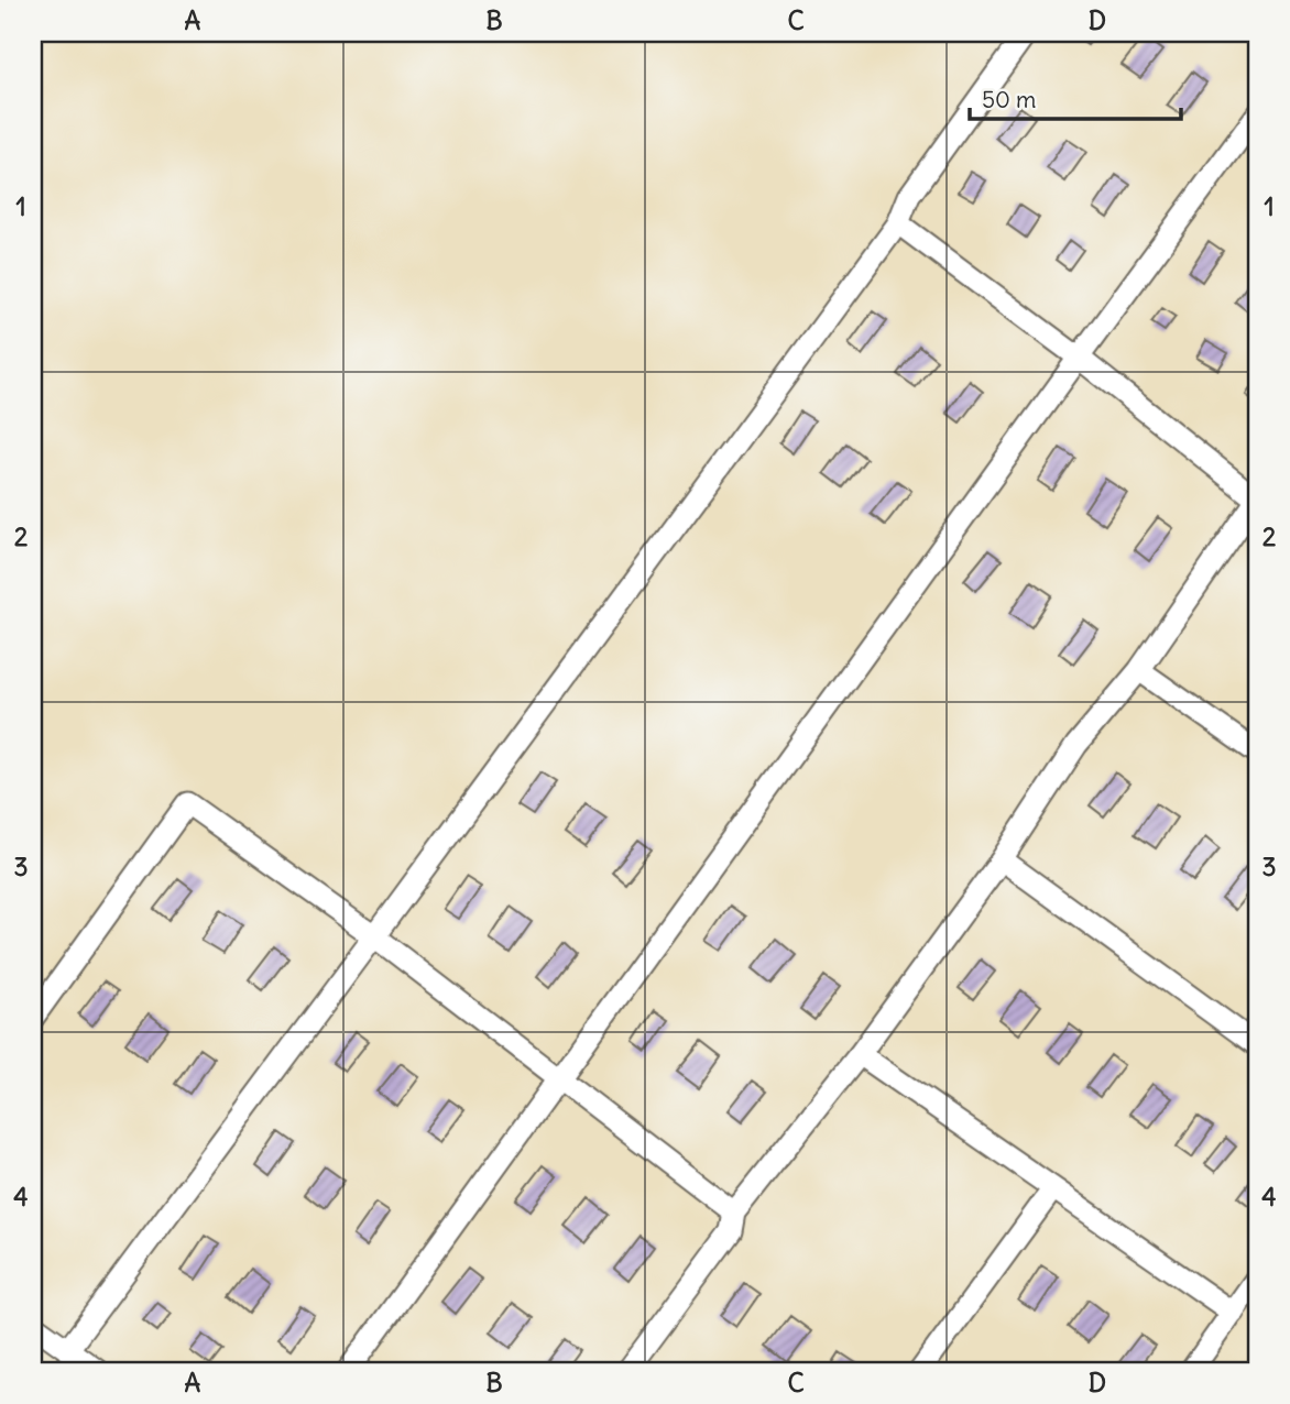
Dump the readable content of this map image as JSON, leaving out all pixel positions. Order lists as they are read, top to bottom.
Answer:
{
  "scale_bar": "50 m",
  "grid": {
    "columns": [
      "A",
      "B",
      "C",
      "D"
    ],
    "rows": [
      "1",
      "2",
      "3",
      "4"
    ]
  }
}
